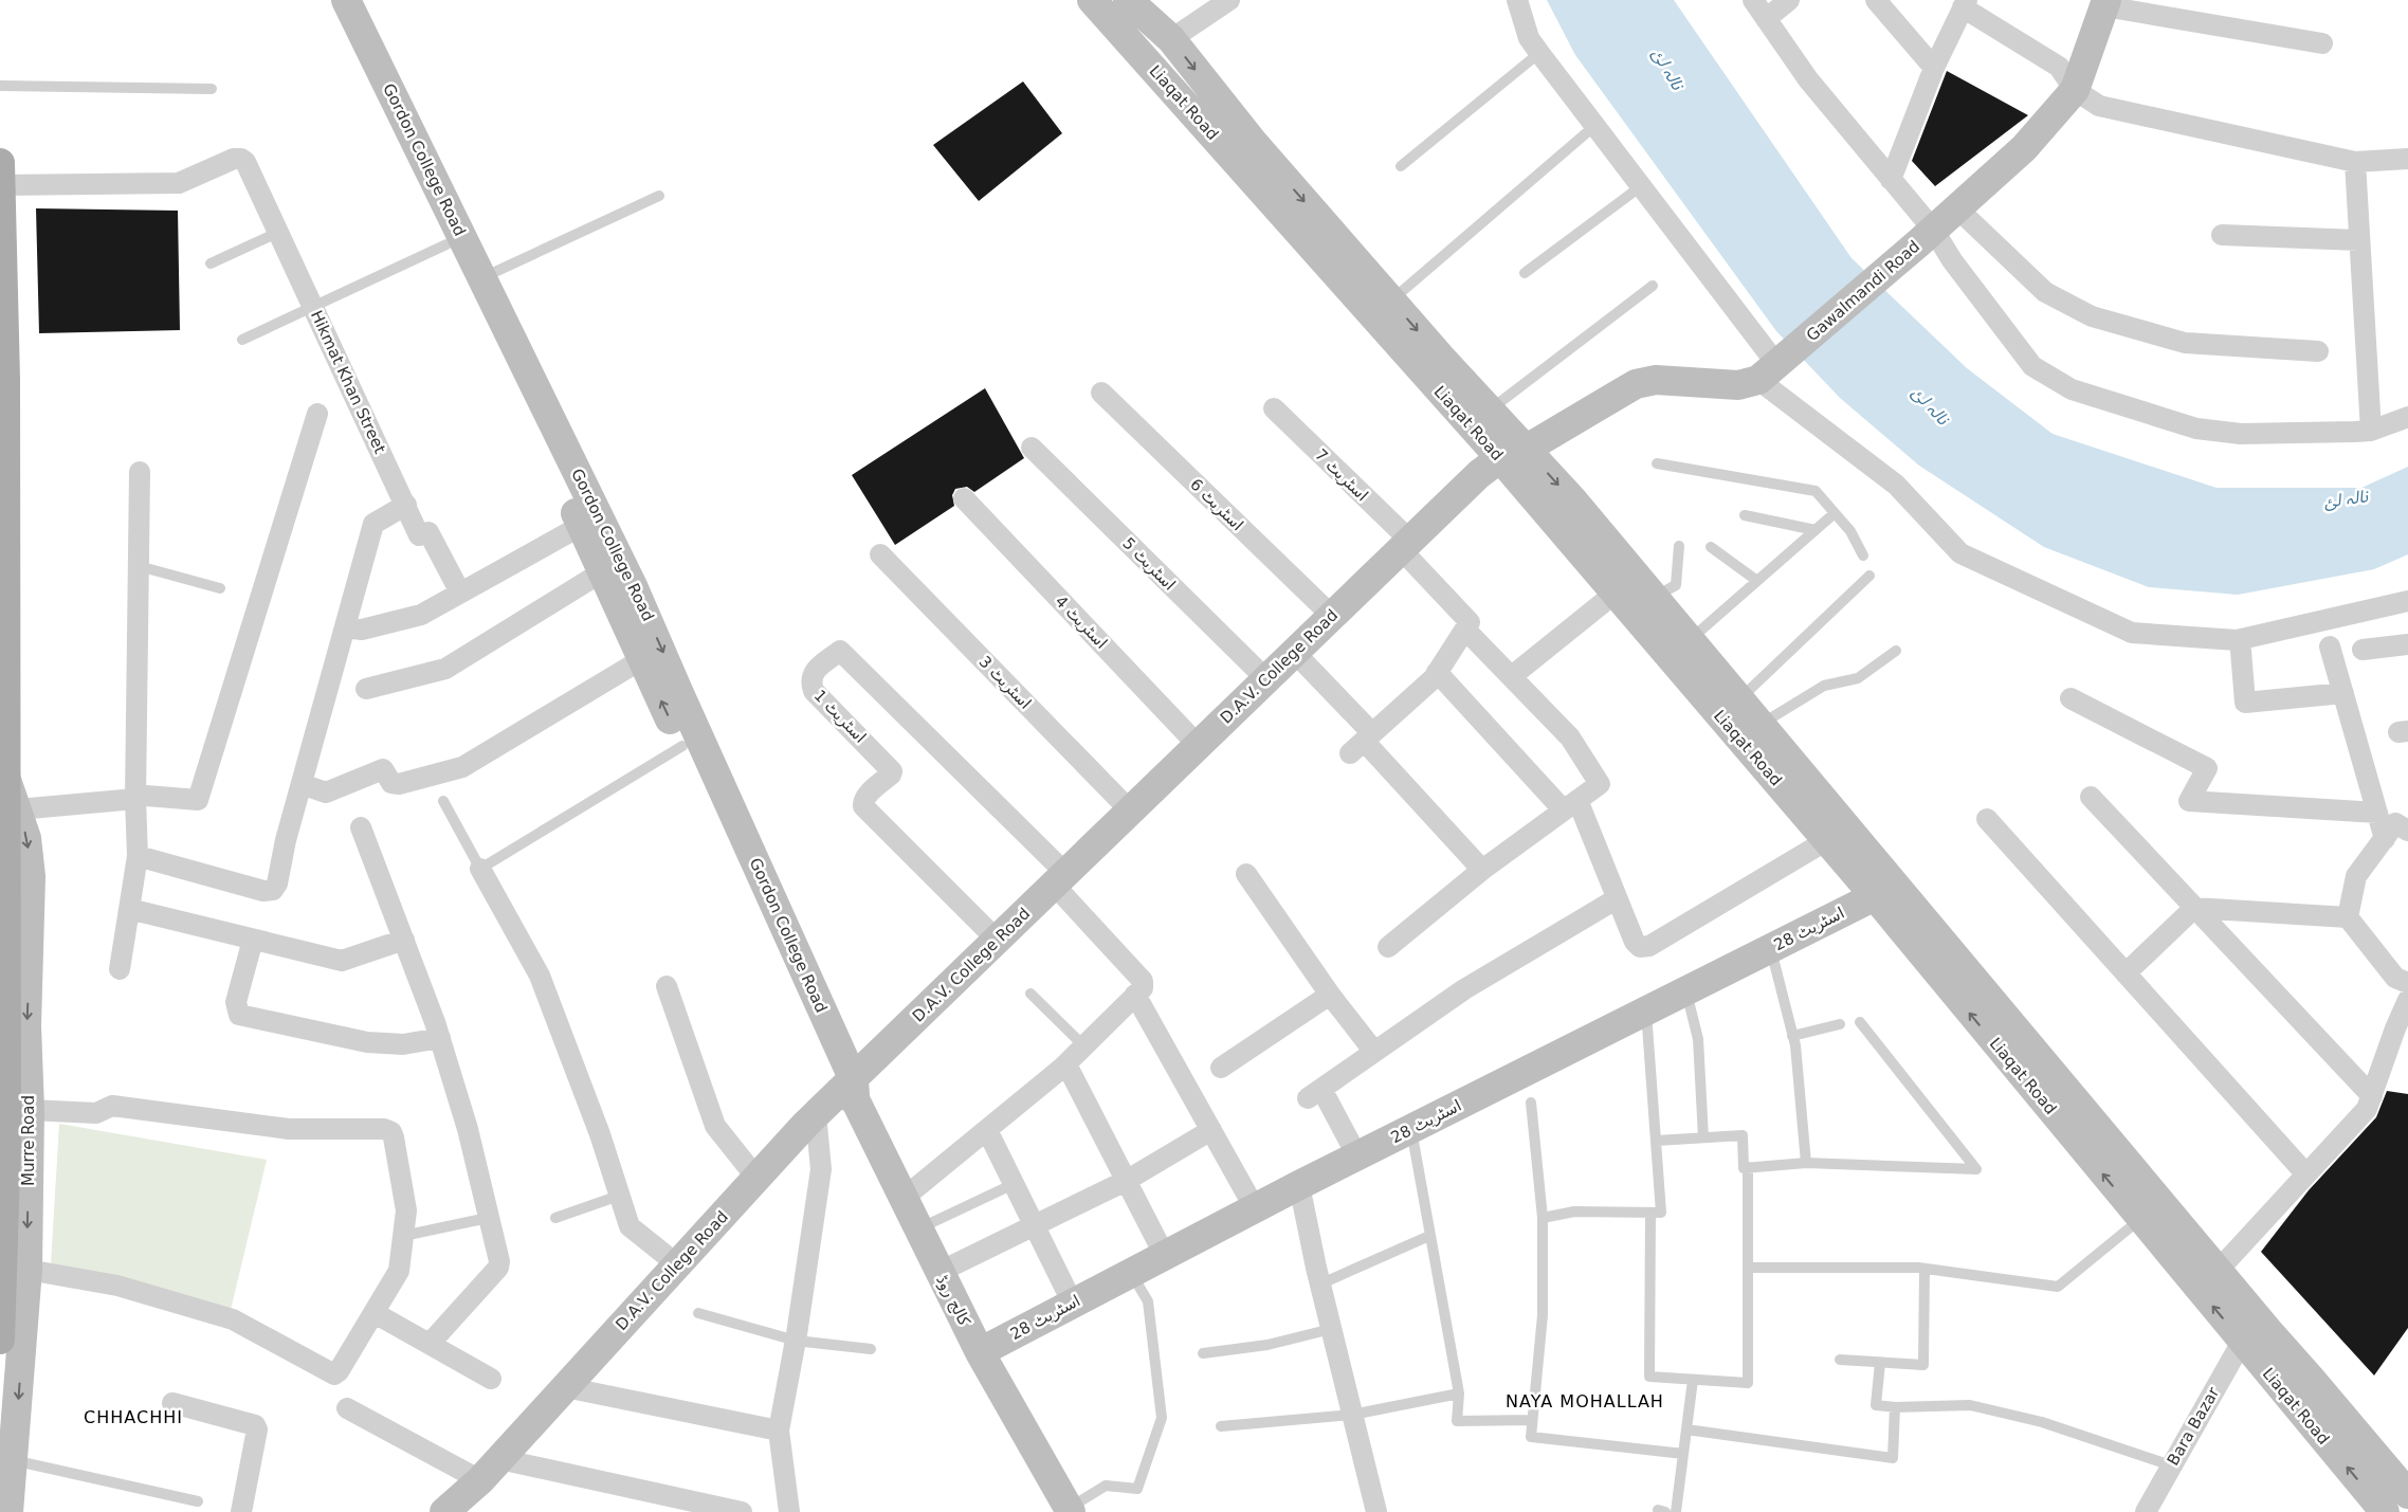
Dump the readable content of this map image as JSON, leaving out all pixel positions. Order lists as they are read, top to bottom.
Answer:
{
  "streets": {
    "street": [
      "Liaqat Road",
      "Gordon College Road",
      "Gawalmandi Road",
      "Hikmat Khan Street",
      "اسٹریٹ 7",
      "اسٹریٹ 6",
      "اسٹریٹ 5",
      "اسٹریٹ 4",
      "D.A.V. College Road",
      "اسٹریٹ 3",
      "اسٹریٹ 1",
      "اسٹریٹ 28",
      "Murre Road",
      "کالج روڈ",
      "Bara Bazar"
    ]
  },
  "crossings": [
    ["Liaqat Road", "Gawalmandi Road"],
    ["Liaqat Road", "D.A.V. College Road"],
    ["Liaqat Road", "اسٹریٹ 28"],
    ["Liaqat Road", "Bara Bazar"],
    ["Gordon College Road", "D.A.V. College Road"],
    ["Gordon College Road", "کالج روڈ"],
    ["Gawalmandi Road", "D.A.V. College Road"],
    ["اسٹریٹ 7", "D.A.V. College Road"],
    ["اسٹریٹ 6", "D.A.V. College Road"],
    ["اسٹریٹ 5", "D.A.V. College Road"],
    ["اسٹریٹ 4", "D.A.V. College Road"],
    ["D.A.V. College Road", "اسٹریٹ 3"],
    ["D.A.V. College Road", "اسٹریٹ 1"],
    ["D.A.V. College Road", "کالج روڈ"],
    ["اسٹریٹ 28", "کالج روڈ"]
  ],
  "districts": ["NAYA MOHALLAH", "CHHACHHI"],
  "water": ["نالہ لئ"]
}
